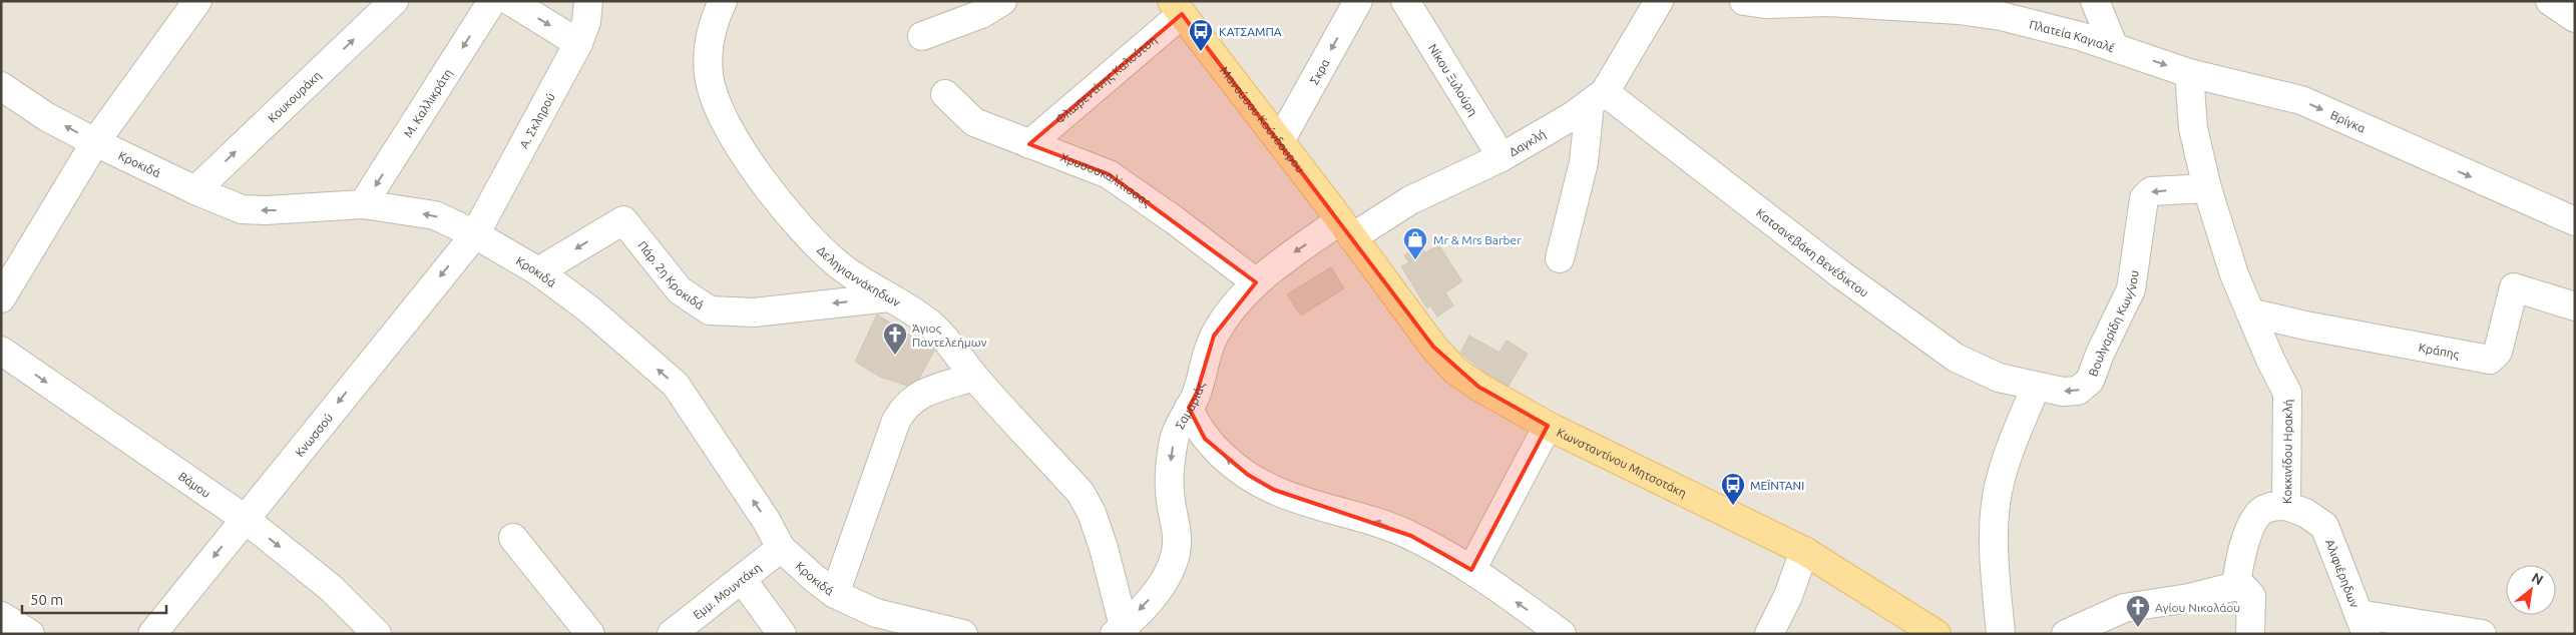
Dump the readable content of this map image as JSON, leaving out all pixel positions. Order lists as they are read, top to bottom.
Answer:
{
  "streets": {
    "main road": ["Μανούσου Κούνδουρου", "Κωνσταντίνου Μητσοτάκη"],
    "street": [
      "Πλατεία Καγιαλέ",
      "Σκρα",
      "Φλωρεντίνης Καλούτση",
      "Νίκου Ξυλούρη",
      "Κουκουράκη",
      "Μ. Καλλικράτη",
      "Α. Σκληρού",
      "Βρίγκα",
      "Δαγκλή",
      "Κροκιδά",
      "Χρυσοσκαλίτισσας",
      "Κατσανεβάκη Βενέδικτου",
      "Πάρ. 2η Κροκιδά",
      "Δεληγιαννάκηδων",
      "Βουλγαρίδη Κων/νου",
      "Κράπης",
      "Σαμαριάς",
      "Κνωσσού",
      "Κοκκινίδου Ηρακλή",
      "Βάμου",
      "Αλιφιέρηδων",
      "Εμμ. Μουντάκη"
    ]
  },
  "crossings": [
    ["Πλατεία Καγιαλέ", "Βρίγκα"],
    ["Σκρα", "Μανούσου Κούνδουρου"],
    ["Φλωρεντίνης Καλούτση", "Μανούσου Κούνδουρου"],
    ["Φλωρεντίνης Καλούτση", "Χρυσοσκαλίτισσας"],
    ["Νίκου Ξυλούρη", "Δαγκλή"],
    ["Κουκουράκη", "Κροκιδά"],
    ["Μ. Καλλικράτη", "Κροκιδά"],
    ["Α. Σκληρού", "Κροκιδά"],
    ["Α. Σκληρού", "Κνωσσού"],
    ["Μανούσου Κούνδουρου", "Δαγκλή"],
    ["Μανούσου Κούνδουρου", "Σαμαριάς"],
    ["Μανούσου Κούνδουρου", "Κωνσταντίνου Μητσοτάκη"],
    ["Βρίγκα", "Κοκκινίδου Ηρακλή"],
    ["Δαγκλή", "Κατσανεβάκη Βενέδικτου"],
    ["Δαγκλή", "Σαμαριάς"],
    ["Δαγκλή", "Κωνσταντίνου Μητσοτάκη"],
    ["Κροκιδά", "Πάρ. 2η Κροκιδά"],
    ["Κροκιδά", "Κνωσσού"],
    ["Κροκιδά", "Εμμ. Μουντάκη"],
    ["Χρυσοσκαλίτισσας", "Σαμαριάς"],
    ["Κατσανεβάκη Βενέδικτου", "Βουλγαρίδη Κων/νου"],
    ["Πάρ. 2η Κροκιδά", "Δεληγιαννάκηδων"],
    ["Δεληγιαννάκηδων", "Σαμαριάς"],
    ["Βουλγαρίδη Κων/νου", "Κοκκινίδου Ηρακλή"],
    ["Κράπης", "Κοκκινίδου Ηρακλή"],
    ["Σαμαριάς", "Κωνσταντίνου Μητσοτάκη"],
    ["Κνωσσού", "Βάμου"],
    ["Κοκκινίδου Ηρακλή", "Αλιφιέρηδων"]
  ],
  "one_way": [
    "Σκρα",
    "Μ. Καλλικράτη",
    "Βρίγκα",
    "Κροκιδά",
    "Πάρ. 2η Κροκιδά",
    "Βουλγαρίδη Κων/νου",
    "Σαμαριάς",
    "Κνωσσού",
    "Βάμου"
  ],
  "places": {
    "bus stop": ["ΚΑΤΣΑΜΠΑ", "ΜΕΪΝΤΑΝΙ"],
    "shop": ["Mr & Mrs Barber"],
    "church": ["Άγιος Παντελεήμων", "Αγίου Νικολάου"]
  },
  "scale_bar": "50 m",
  "north": "top right"
}
